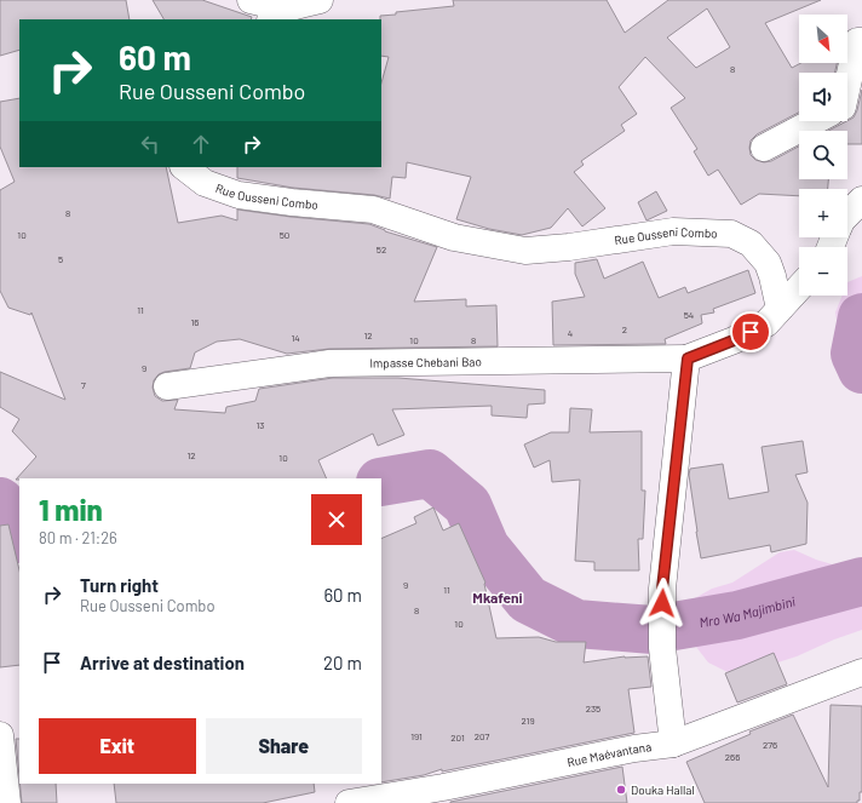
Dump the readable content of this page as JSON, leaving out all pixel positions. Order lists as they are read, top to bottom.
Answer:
{
  "streets": {
    "street": ["Rue Ousseni Combo", "Impasse Chebani Bao", "Rue Maévantana"]
  },
  "districts": ["Mkafeni"],
  "water": ["Mro Wa Majimbini"],
  "places": ["Douka Hallal"],
  "house_numbers": [
    "8",
    "8",
    "10",
    "50",
    "52",
    "5",
    "11",
    "54",
    "16",
    "2",
    "4",
    "12",
    "14",
    "10",
    "8",
    "9",
    "7",
    "13",
    "12",
    "10",
    "9",
    "11",
    "8",
    "10",
    "235",
    "219",
    "191",
    "207",
    "201",
    "276",
    "266"
  ],
  "north": "bottom right",
  "page": {
    "map_buttons": ["+", "−"],
    "turn": ["60 m", "Rue Ousseni Combo"],
    "heading": ["1 min", "80 m · 21:26"],
    "list": [
      {
        "name": "Turn right",
        "note": "Rue Ousseni Combo",
        "value": "60 m"
      },
      {
        "name": "Arrive at destination",
        "value": "20 m"
      }
    ],
    "buttons": ["Exit", "Share"]
  }
}
